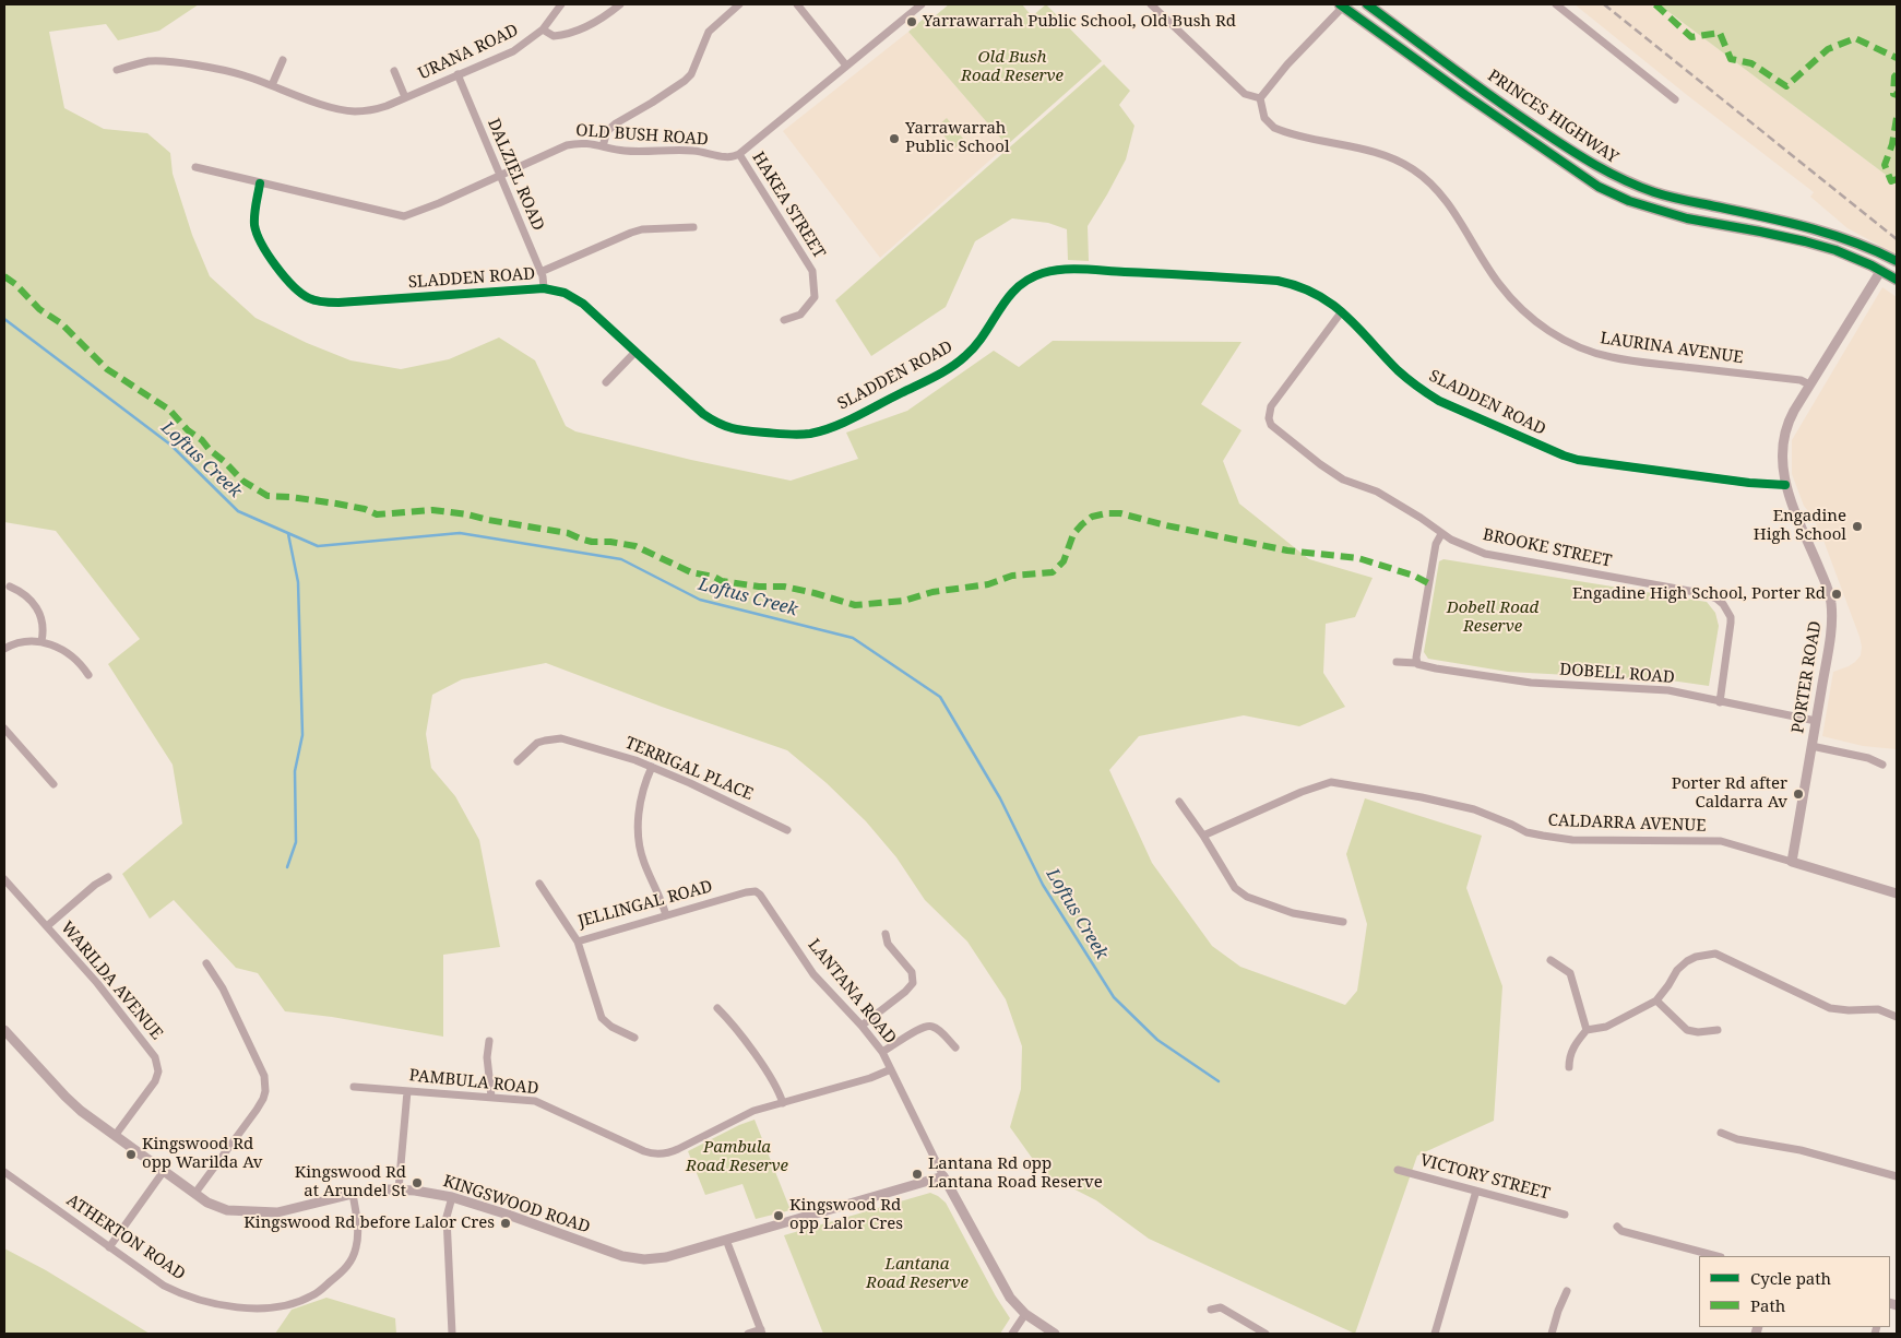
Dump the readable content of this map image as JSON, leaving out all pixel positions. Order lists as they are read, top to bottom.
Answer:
{
  "streets": {
    "highway": ["PRINCES HIGHWAY"],
    "street": [
      "URANA ROAD",
      "OLD BUSH ROAD",
      "DALZIEL ROAD",
      "HAKEA STREET",
      "SLADDEN ROAD",
      "LAURINA AVENUE",
      "BROOKE STREET",
      "DOBELL ROAD",
      "PORTER ROAD",
      "TERRIGAL PLACE",
      "CALDARRA AVENUE",
      "JELLINGAL ROAD",
      "WARILDA AVENUE",
      "LANTANA ROAD",
      "PAMBULA ROAD",
      "VICTORY STREET",
      "KINGSWOOD ROAD",
      "ATHERTON ROAD"
    ]
  },
  "crossings": [
    ["URANA ROAD", "DALZIEL ROAD"],
    ["PRINCES HIGHWAY", "PORTER ROAD"],
    ["OLD BUSH ROAD", "DALZIEL ROAD"],
    ["OLD BUSH ROAD", "HAKEA STREET"],
    ["OLD BUSH ROAD", "SLADDEN ROAD"],
    ["DALZIEL ROAD", "SLADDEN ROAD"],
    ["SLADDEN ROAD", "BROOKE STREET"],
    ["SLADDEN ROAD", "PORTER ROAD"],
    ["LAURINA AVENUE", "PORTER ROAD"],
    ["BROOKE STREET", "DOBELL ROAD"],
    ["DOBELL ROAD", "PORTER ROAD"],
    ["PORTER ROAD", "CALDARRA AVENUE"],
    ["JELLINGAL ROAD", "LANTANA ROAD"],
    ["WARILDA AVENUE", "KINGSWOOD ROAD"],
    ["LANTANA ROAD", "PAMBULA ROAD"],
    ["LANTANA ROAD", "KINGSWOOD ROAD"],
    ["KINGSWOOD ROAD", "ATHERTON ROAD"]
  ],
  "water": ["Loftus Creek"],
  "parks": [
    "Old Bush Road Reserve",
    "Dobell Road Reserve",
    "Pambula Road Reserve",
    "Lantana Road Reserve"
  ],
  "places": [
    "Yarrawarrah Public School, Old Bush Rd",
    "Yarrawarrah Public School",
    "Engadine High School",
    "Engadine High School, Porter Rd",
    "Porter Rd after Caldarra Av",
    "Kingswood Rd opp Warilda Av",
    "Lantana Rd opp Lantana Road Reserve",
    "Kingswood Rd at Arundel St",
    "Kingswood Rd opp Lalor Cres",
    "Kingswood Rd before Lalor Cres"
  ],
  "legend": ["Cycle path", "Path"]
}
